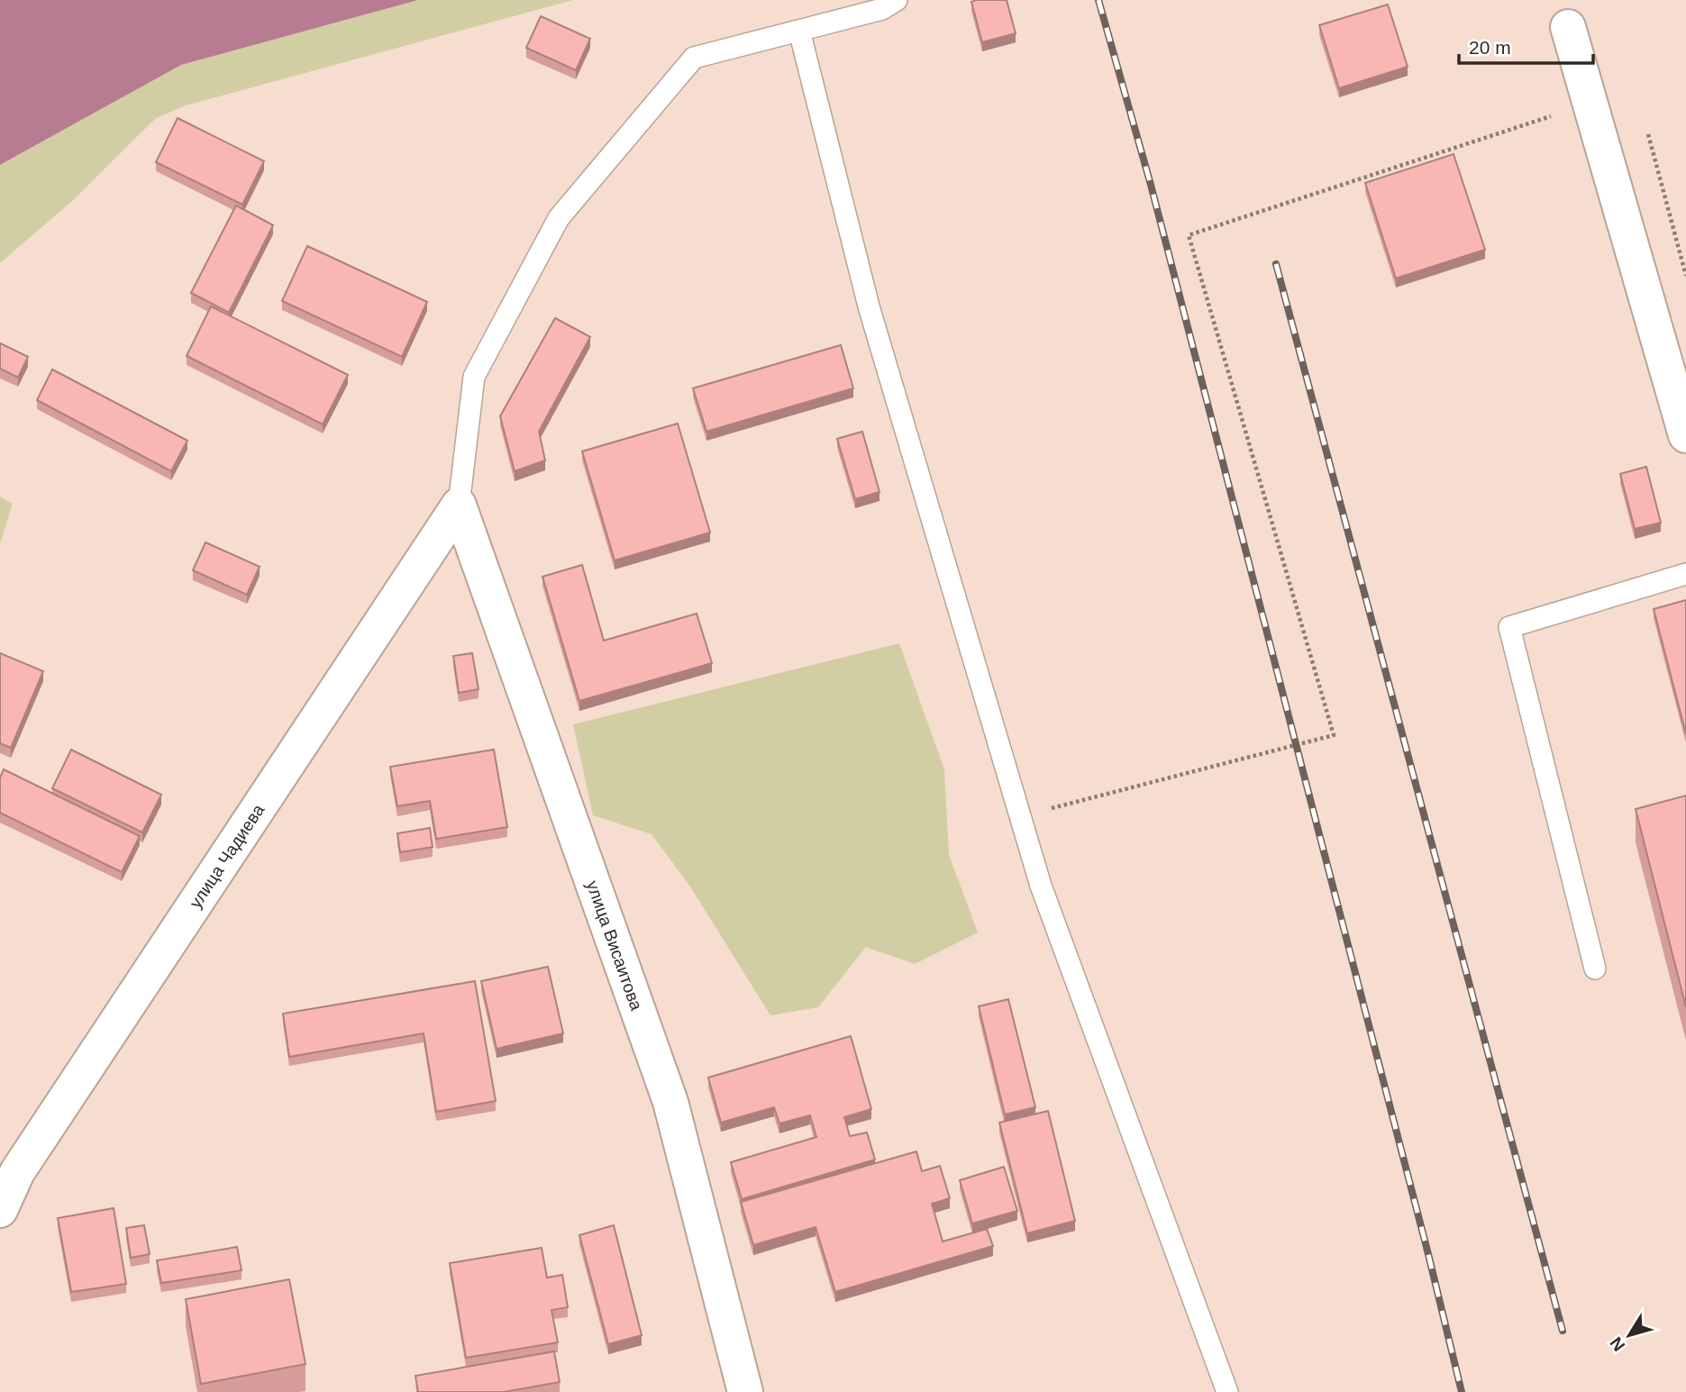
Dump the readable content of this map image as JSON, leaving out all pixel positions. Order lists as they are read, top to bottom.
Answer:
{
  "streets": {
    "street": ["улица Чадиева", "улица Висаитова"]
  },
  "crossings": [
    ["улица Чадиева", "улица Висаитова"]
  ],
  "scale_bar": "20 m",
  "north": "bottom left"
}
